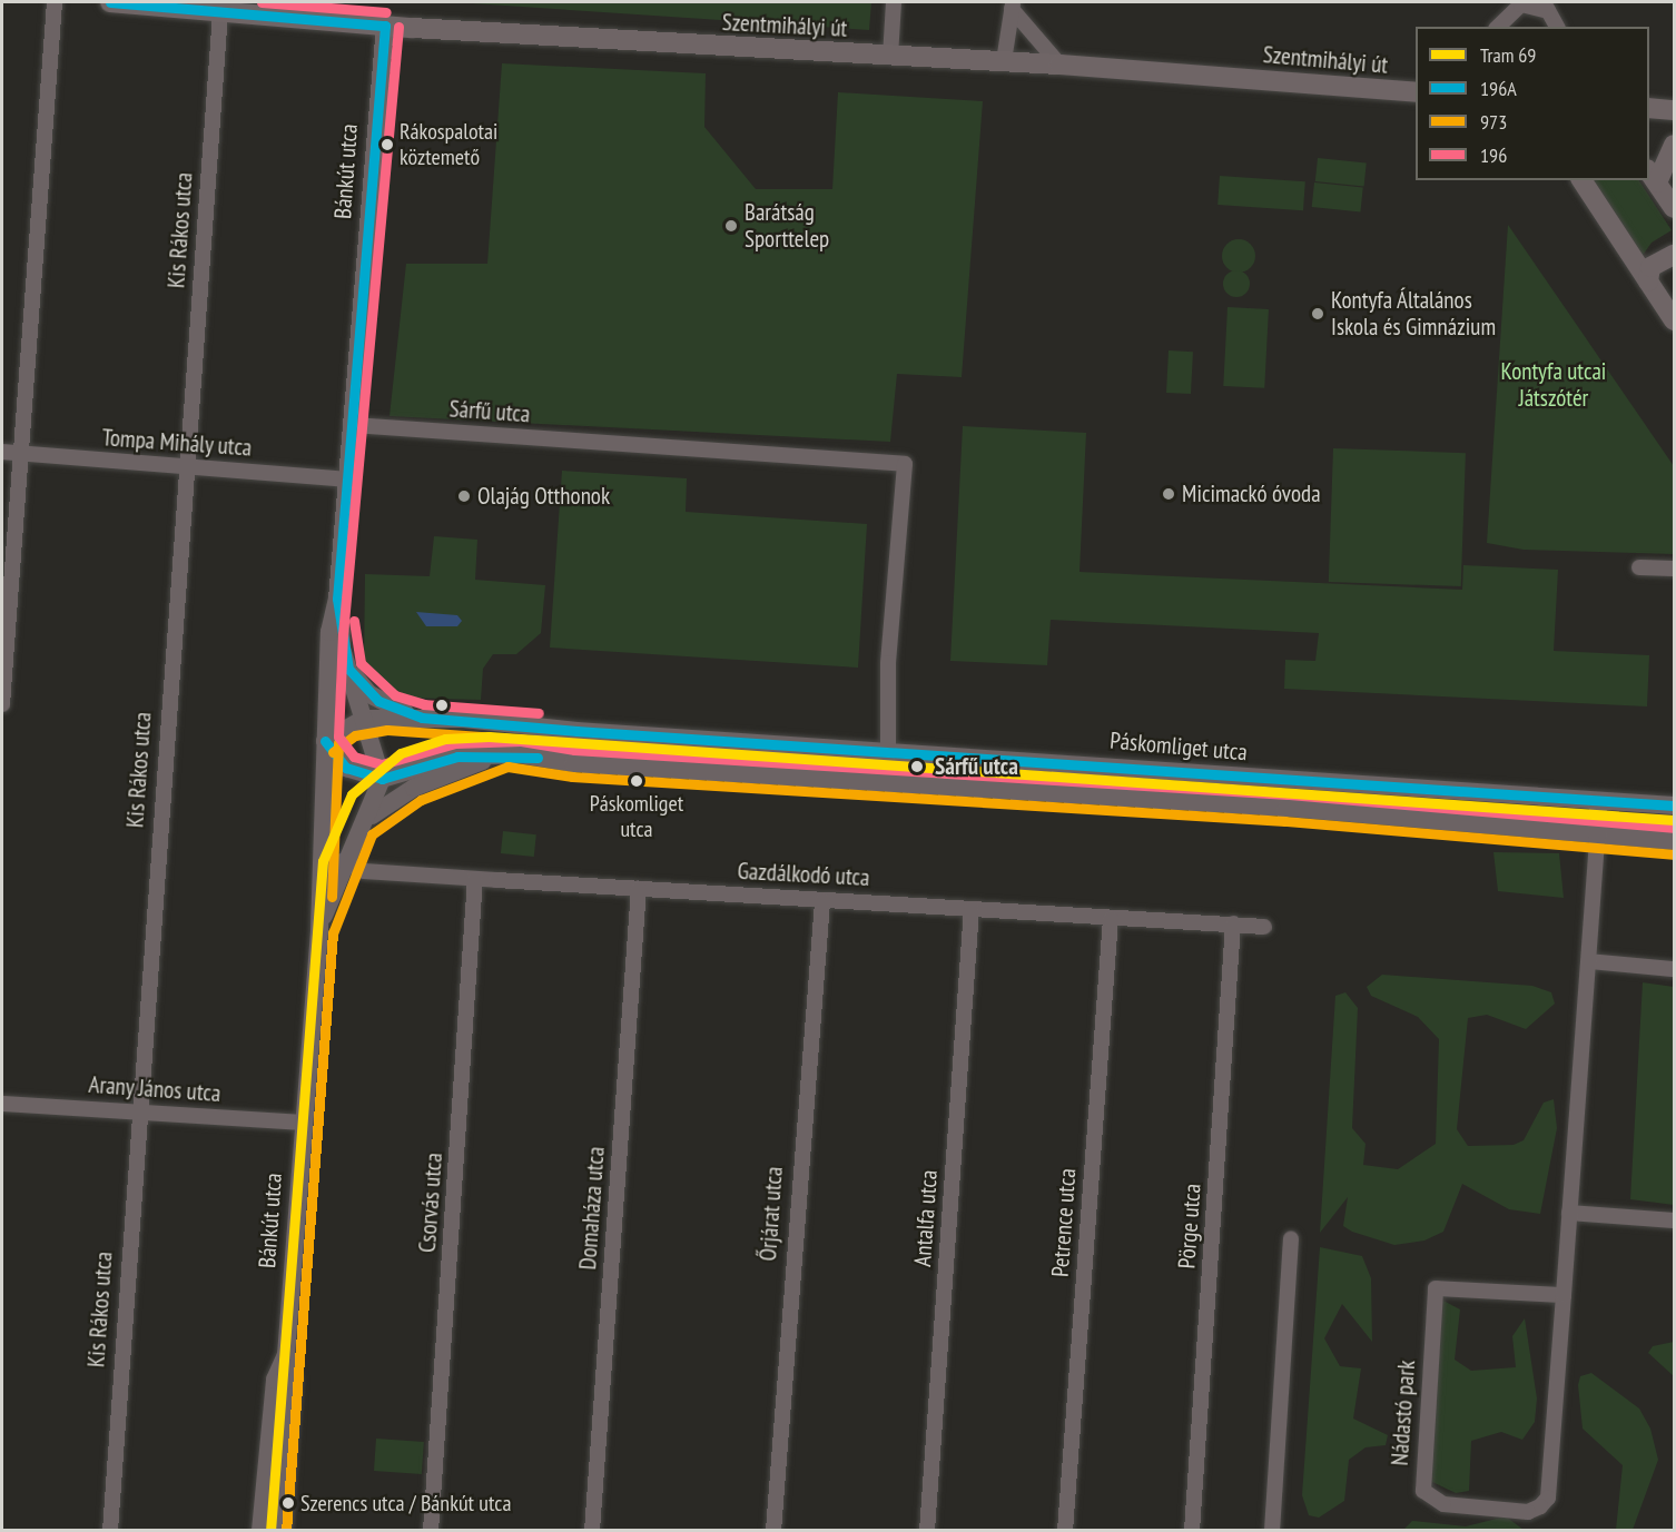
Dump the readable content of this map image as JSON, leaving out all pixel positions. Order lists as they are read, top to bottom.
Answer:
{
  "streets": {
    "main road": ["Szentmihályi út"],
    "street": [
      "Bánkút utca",
      "Kis Rákos utca",
      "Sárfű utca",
      "Tompa Mihály utca",
      "Páskomliget utca",
      "Gazdálkodó utca",
      "Arany János utca",
      "Csorvás utca",
      "Domaháza utca",
      "Őrjárat utca",
      "Antalfa utca",
      "Petrence utca",
      "Pörge utca",
      "Nádastó park"
    ]
  },
  "crossings": [
    ["Szentmihályi út", "Bánkút utca"],
    ["Szentmihályi út", "Kis Rákos utca"],
    ["Bánkút utca", "Sárfű utca"],
    ["Bánkút utca", "Tompa Mihály utca"],
    ["Bánkút utca", "Páskomliget utca"],
    ["Bánkút utca", "Gazdálkodó utca"],
    ["Bánkút utca", "Arany János utca"],
    ["Kis Rákos utca", "Tompa Mihály utca"],
    ["Kis Rákos utca", "Arany János utca"],
    ["Sárfű utca", "Páskomliget utca"],
    ["Gazdálkodó utca", "Csorvás utca"],
    ["Gazdálkodó utca", "Domaháza utca"],
    ["Gazdálkodó utca", "Őrjárat utca"],
    ["Gazdálkodó utca", "Antalfa utca"],
    ["Gazdálkodó utca", "Petrence utca"],
    ["Gazdálkodó utca", "Pörge utca"]
  ],
  "parks": ["Kontyfa utcai Játszótér"],
  "places": [
    "Rákospalotai köztemető",
    "Barátság Sporttelep",
    "Kontyfa Általános Iskola és Gimnázium",
    "Micimackó óvoda",
    "Olajág Otthonok",
    "Sárfű utca",
    "Páskomliget utca",
    "Szerencs utca / Bánkút utca"
  ],
  "lines": [
    "transit line 196A",
    "transit line 196",
    "transit line 973",
    "tram line 69"
  ],
  "legend": [
    "Tram 69",
    "196A",
    "973",
    "196"
  ]
}
